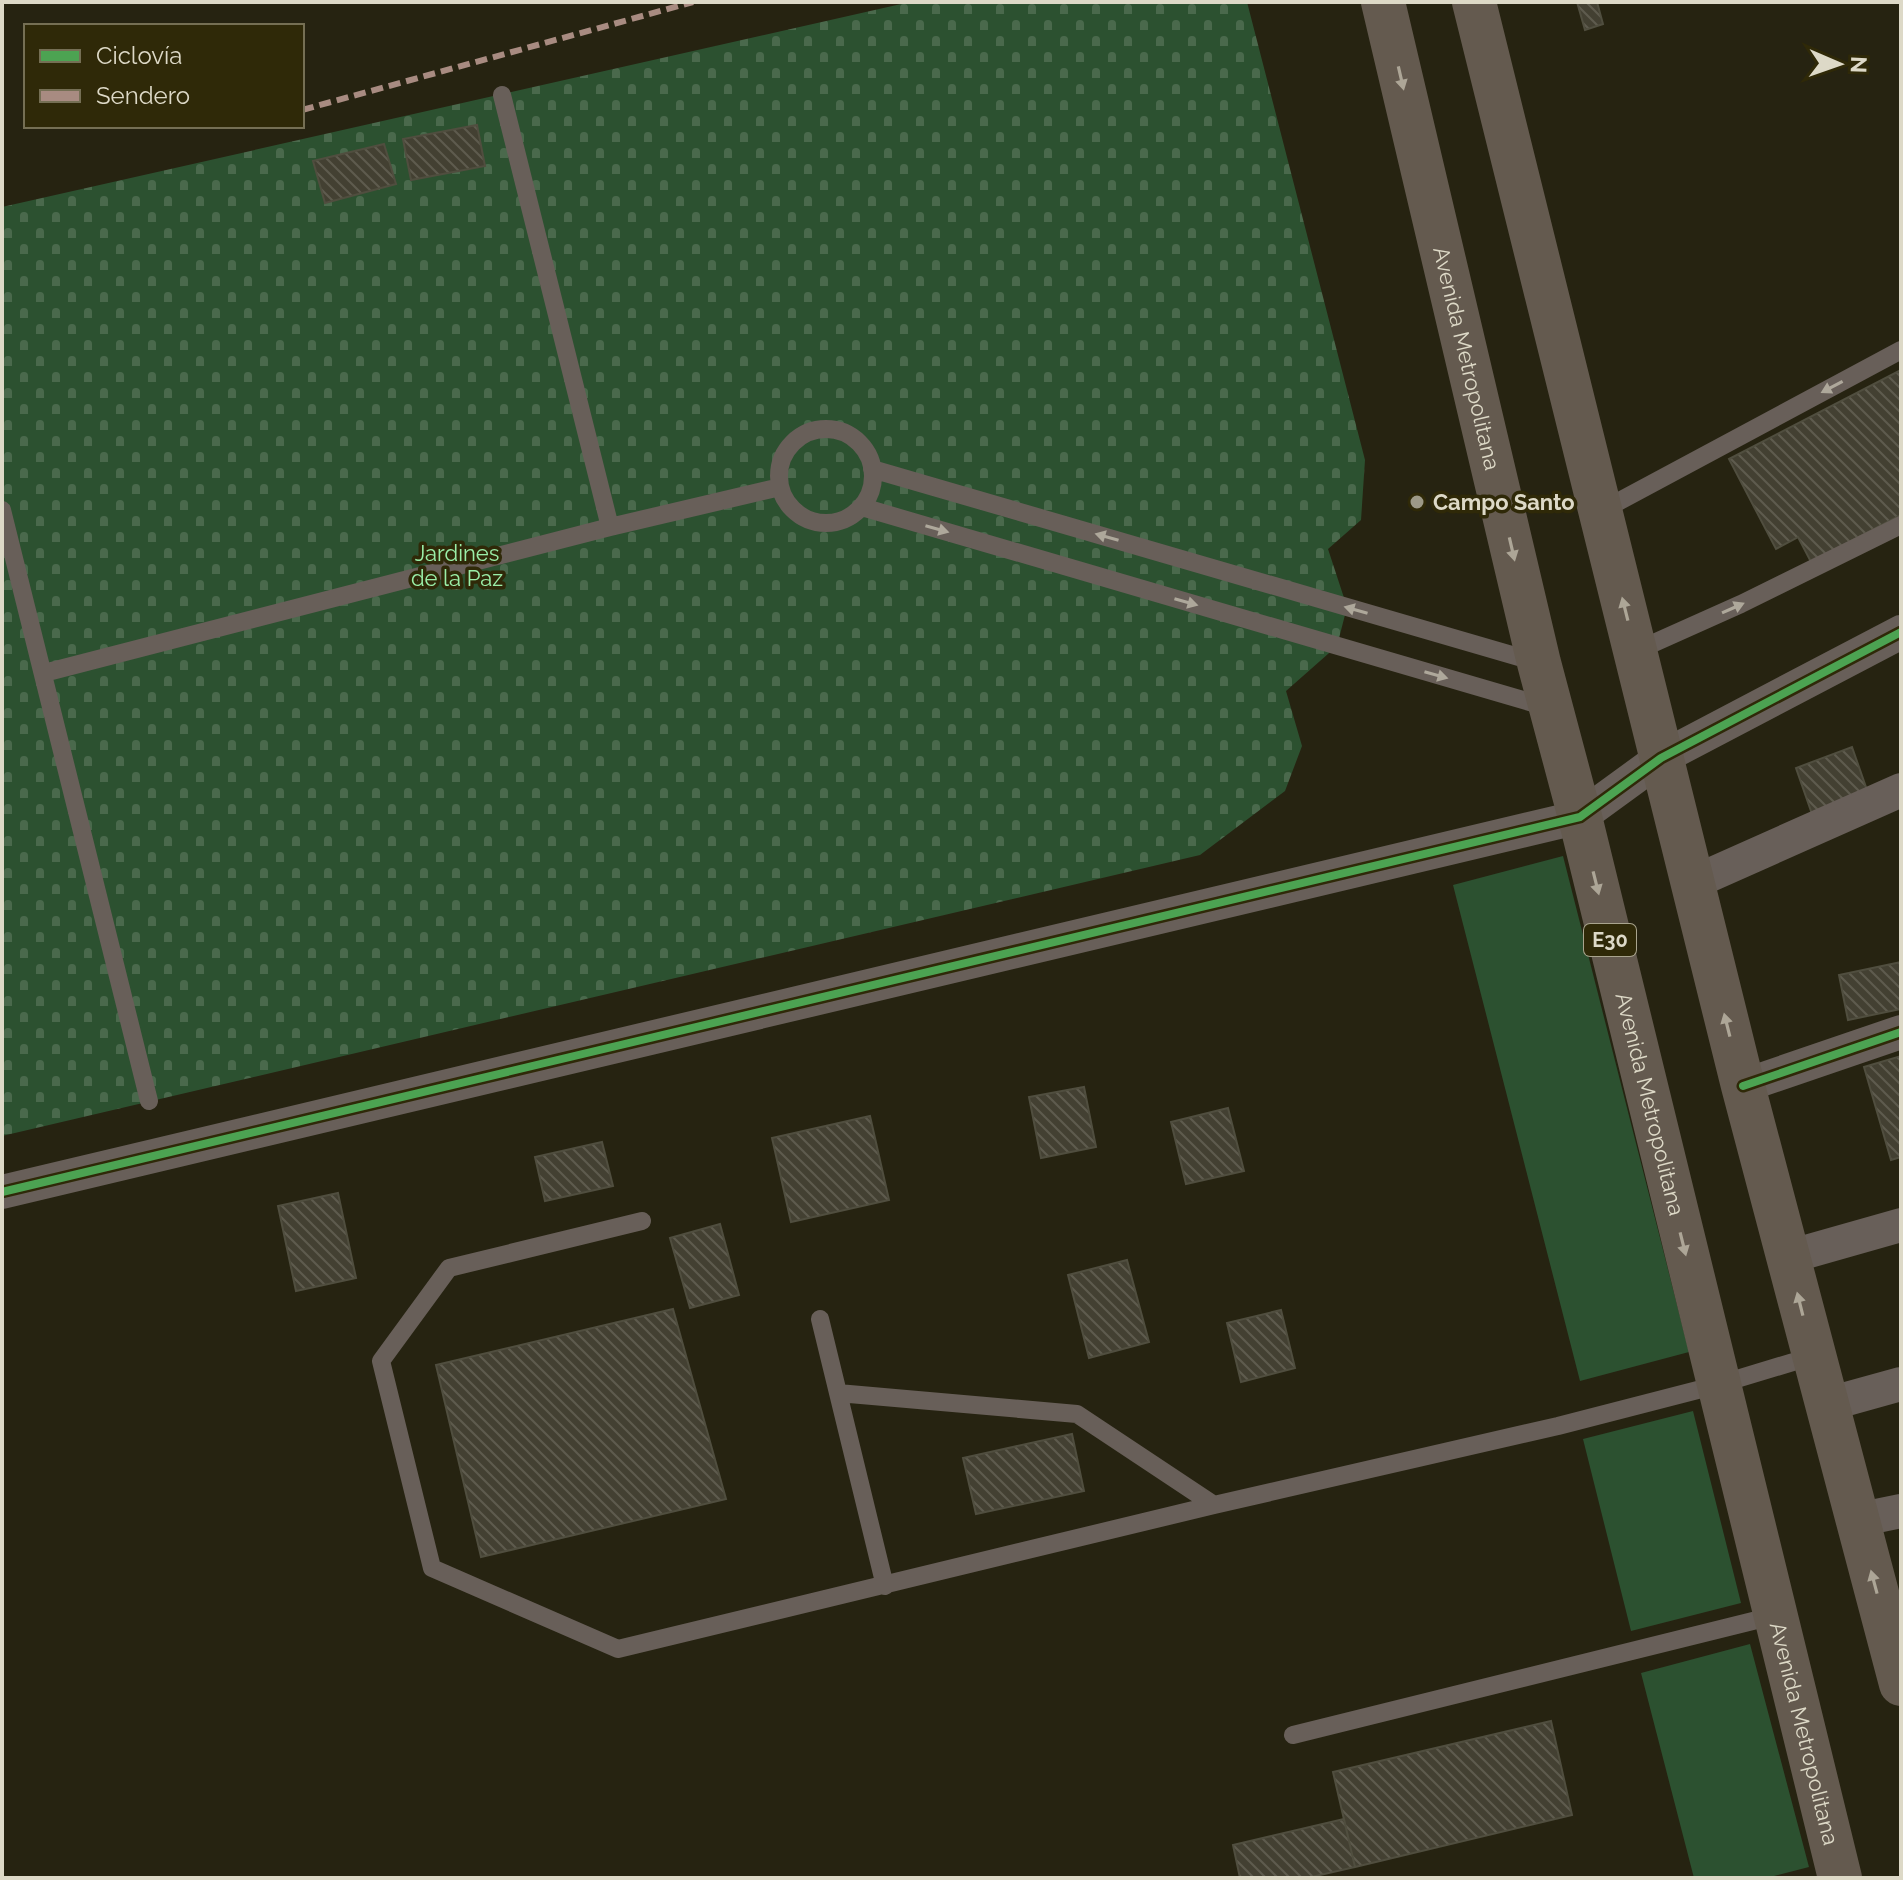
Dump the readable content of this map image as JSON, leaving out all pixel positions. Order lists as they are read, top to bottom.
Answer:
{
  "streets": {
    "highway": ["Avenida Metropolitana", "E30"]
  },
  "parks": ["Jardines de la Paz"],
  "places": ["Campo Santo"],
  "legend": ["Ciclovía", "Sendero"],
  "north": "right"
}
